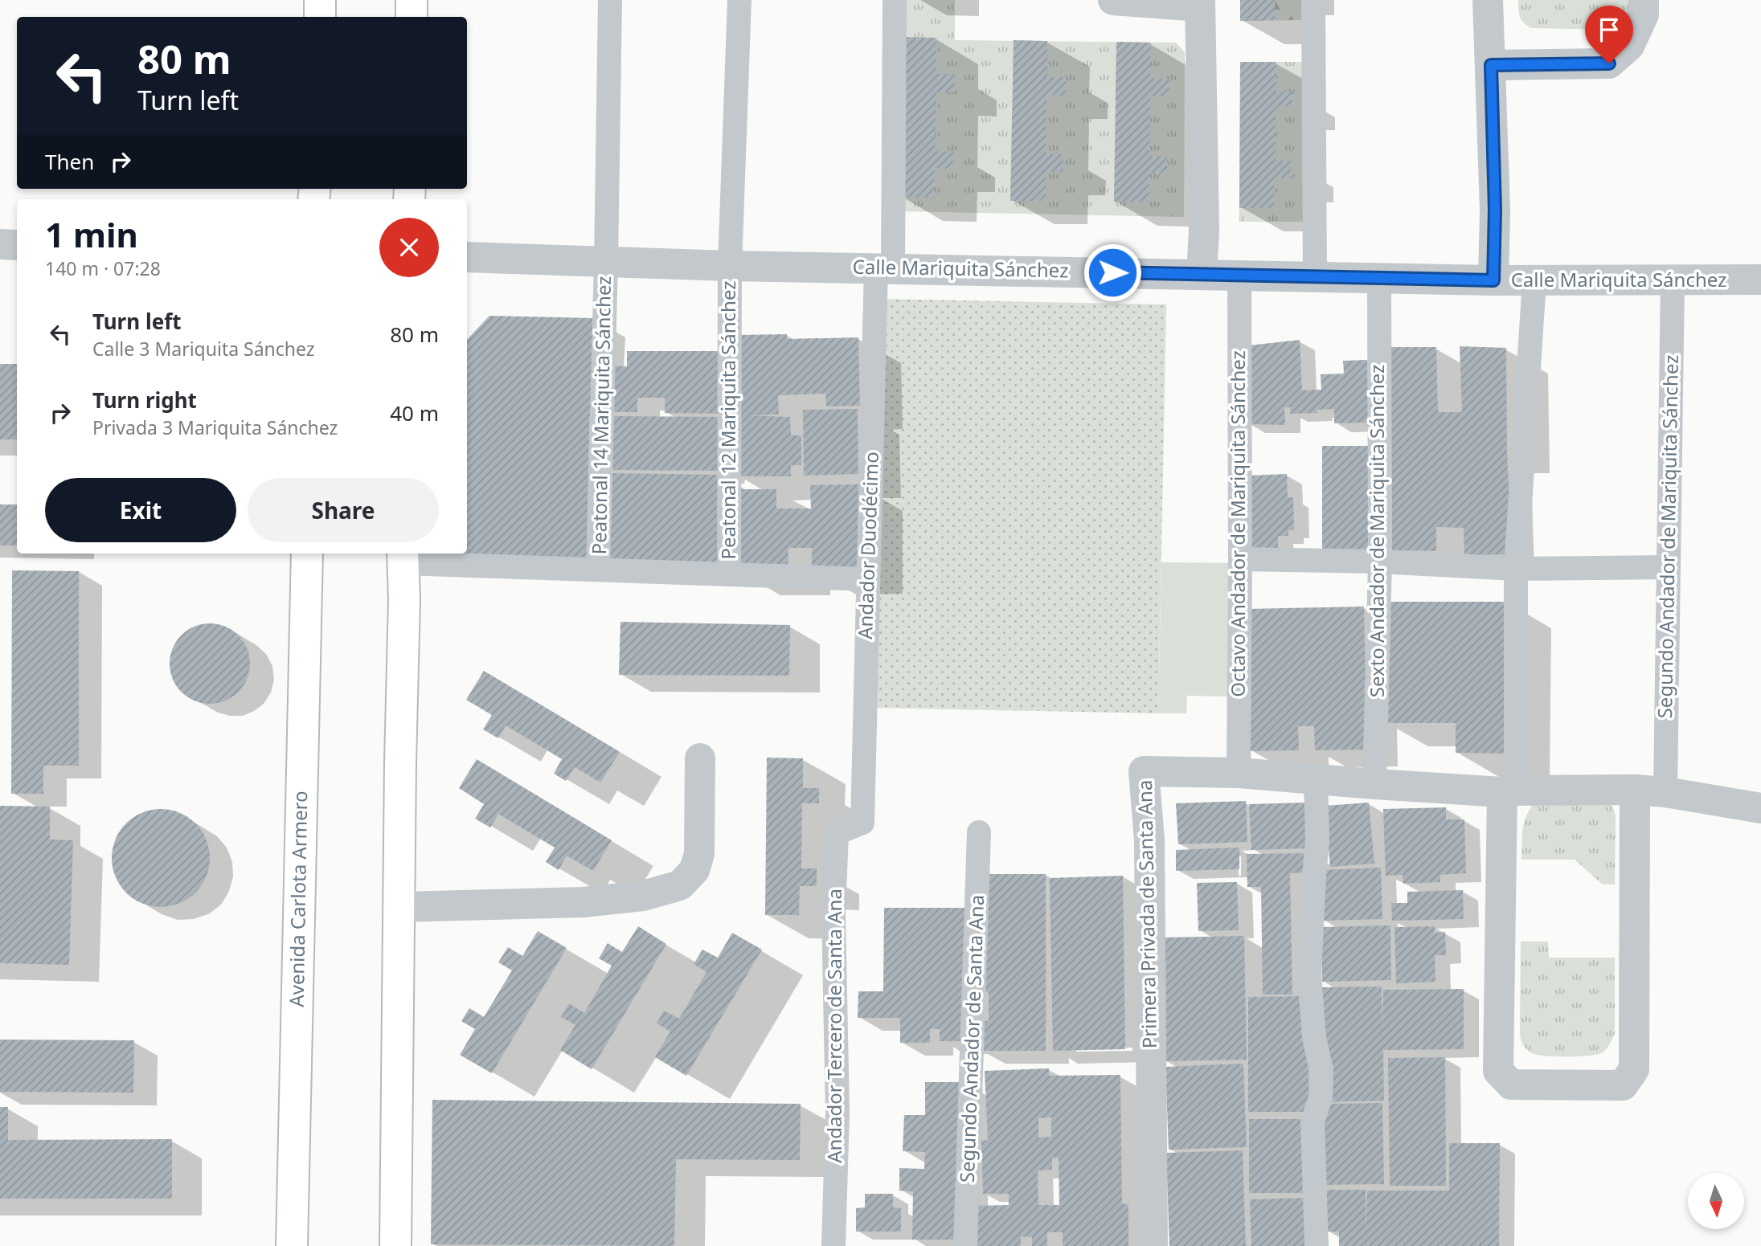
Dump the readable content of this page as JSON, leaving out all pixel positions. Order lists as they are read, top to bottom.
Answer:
{
  "streets": {
    "main road": ["Avenida Carlota Armero"],
    "street": [
      "Calle Mariquita Sánchez",
      "Peatonal 14 Mariquita Sánchez",
      "Peatonal 12 Mariquita Sánchez",
      "Octavo Andador de Mariquita Sánchez",
      "Sexto Andador de Mariquita Sánchez",
      "Segundo Andador de Mariquita Sánchez",
      "Andador Duodécimo",
      "Primera Privada de Santa Ana",
      "Andador Tercero de Santa Ana",
      "Segundo Andador de Santa Ana"
    ]
  },
  "crossings": [
    ["Calle Mariquita Sánchez", "Peatonal 14 Mariquita Sánchez"],
    ["Calle Mariquita Sánchez", "Peatonal 12 Mariquita Sánchez"],
    ["Calle Mariquita Sánchez", "Octavo Andador de Mariquita Sánchez"],
    ["Calle Mariquita Sánchez", "Sexto Andador de Mariquita Sánchez"],
    ["Calle Mariquita Sánchez", "Segundo Andador de Mariquita Sánchez"],
    ["Calle Mariquita Sánchez", "Andador Duodécimo"],
    ["Octavo Andador de Mariquita Sánchez", "Primera Privada de Santa Ana"],
    ["Sexto Andador de Mariquita Sánchez", "Primera Privada de Santa Ana"],
    ["Segundo Andador de Mariquita Sánchez", "Primera Privada de Santa Ana"],
    ["Andador Duodécimo", "Andador Tercero de Santa Ana"]
  ],
  "north": "bottom",
  "page": {
    "turn": ["80 m", "Turn left"],
    "then": "Then",
    "heading": ["1 min", "140 m · 07:28"],
    "list": [
      {
        "name": "Turn left",
        "note": "Calle 3 Mariquita Sánchez",
        "value": "80 m"
      },
      {
        "name": "Turn right",
        "note": "Privada 3 Mariquita Sánchez",
        "value": "40 m"
      }
    ],
    "buttons": ["Exit", "Share"]
  }
}
